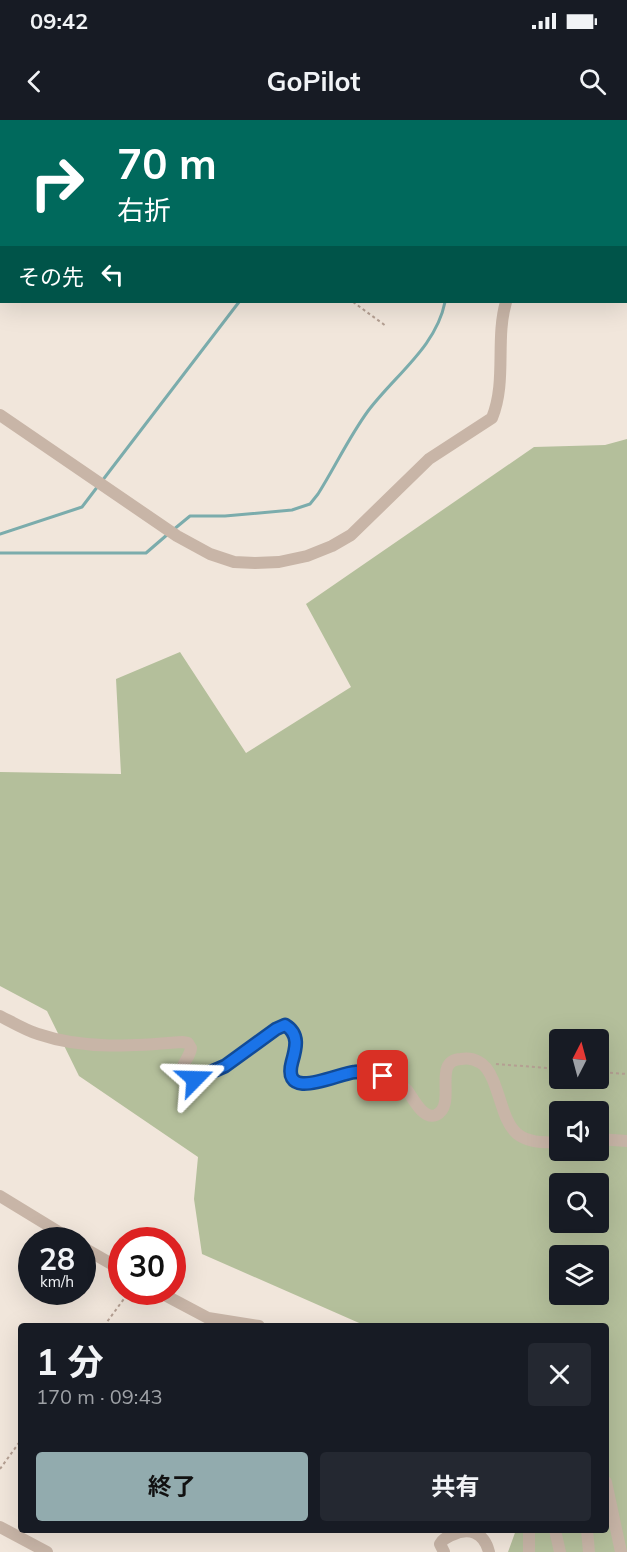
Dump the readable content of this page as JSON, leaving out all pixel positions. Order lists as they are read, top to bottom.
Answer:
{
  "north": "top",
  "page": {
    "status": "09:42",
    "header": "GoPilot",
    "turn": ["70 m", "右折"],
    "then": "その先",
    "speed": "28 km/h",
    "limit": "30",
    "heading": ["1 分", "170 m · 09:43"],
    "buttons": ["終了", "共有"]
  }
}
